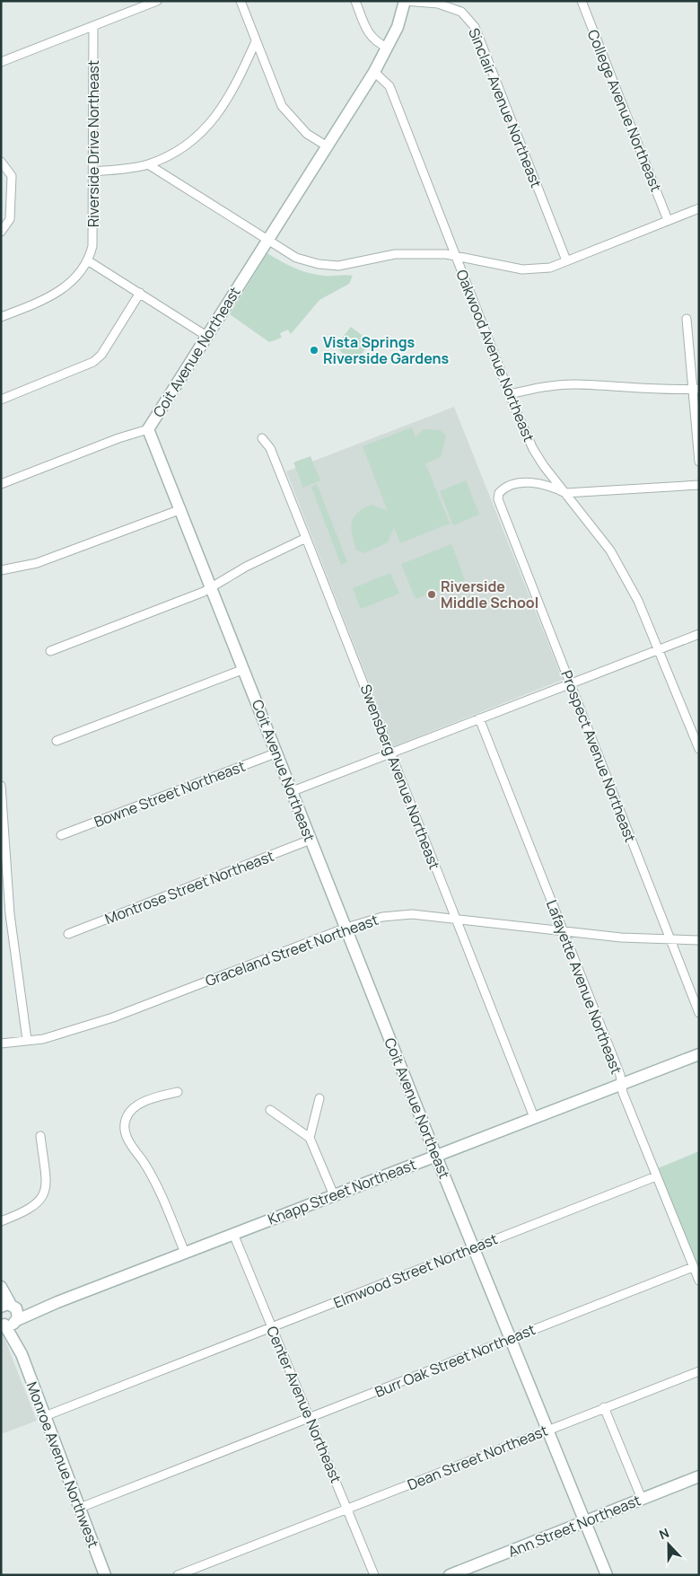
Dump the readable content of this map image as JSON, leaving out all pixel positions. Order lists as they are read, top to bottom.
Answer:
{
  "streets": {
    "street": [
      "Sinclair Avenue Northeast",
      "College Avenue Northeast",
      "Riverside Drive Northeast",
      "Coit Avenue Northeast",
      "Oakwood Avenue Northeast",
      "Prospect Avenue Northeast",
      "Swensberg Avenue Northeast",
      "Bowne Street Northeast",
      "Montrose Street Northeast",
      "Graceland Street Northeast",
      "Lafayette Avenue Northeast",
      "Knapp Street Northeast",
      "Elmwood Street Northeast",
      "Burr Oak Street Northeast",
      "Center Avenue Northeast",
      "Dean Street Northeast",
      "Monroe Avenue Northwest",
      "Ann Street Northeast"
    ]
  },
  "crossings": [
    ["Sinclair Avenue Northeast", "Coit Avenue Northeast"],
    ["Coit Avenue Northeast", "Oakwood Avenue Northeast"],
    ["Coit Avenue Northeast", "Bowne Street Northeast"],
    ["Coit Avenue Northeast", "Montrose Street Northeast"],
    ["Coit Avenue Northeast", "Graceland Street Northeast"],
    ["Coit Avenue Northeast", "Knapp Street Northeast"],
    ["Coit Avenue Northeast", "Elmwood Street Northeast"],
    ["Coit Avenue Northeast", "Burr Oak Street Northeast"],
    ["Coit Avenue Northeast", "Dean Street Northeast"],
    ["Coit Avenue Northeast", "Ann Street Northeast"],
    ["Oakwood Avenue Northeast", "Prospect Avenue Northeast"],
    ["Prospect Avenue Northeast", "Graceland Street Northeast"],
    ["Swensberg Avenue Northeast", "Graceland Street Northeast"],
    ["Swensberg Avenue Northeast", "Knapp Street Northeast"],
    ["Graceland Street Northeast", "Lafayette Avenue Northeast"],
    ["Lafayette Avenue Northeast", "Knapp Street Northeast"],
    ["Lafayette Avenue Northeast", "Elmwood Street Northeast"],
    ["Lafayette Avenue Northeast", "Burr Oak Street Northeast"],
    ["Knapp Street Northeast", "Center Avenue Northeast"],
    ["Elmwood Street Northeast", "Center Avenue Northeast"],
    ["Elmwood Street Northeast", "Monroe Avenue Northwest"],
    ["Burr Oak Street Northeast", "Center Avenue Northeast"],
    ["Burr Oak Street Northeast", "Monroe Avenue Northwest"],
    ["Center Avenue Northeast", "Dean Street Northeast"]
  ],
  "places": ["Vista Springs Riverside Gardens", "Riverside Middle School"],
  "north": "top"
}
